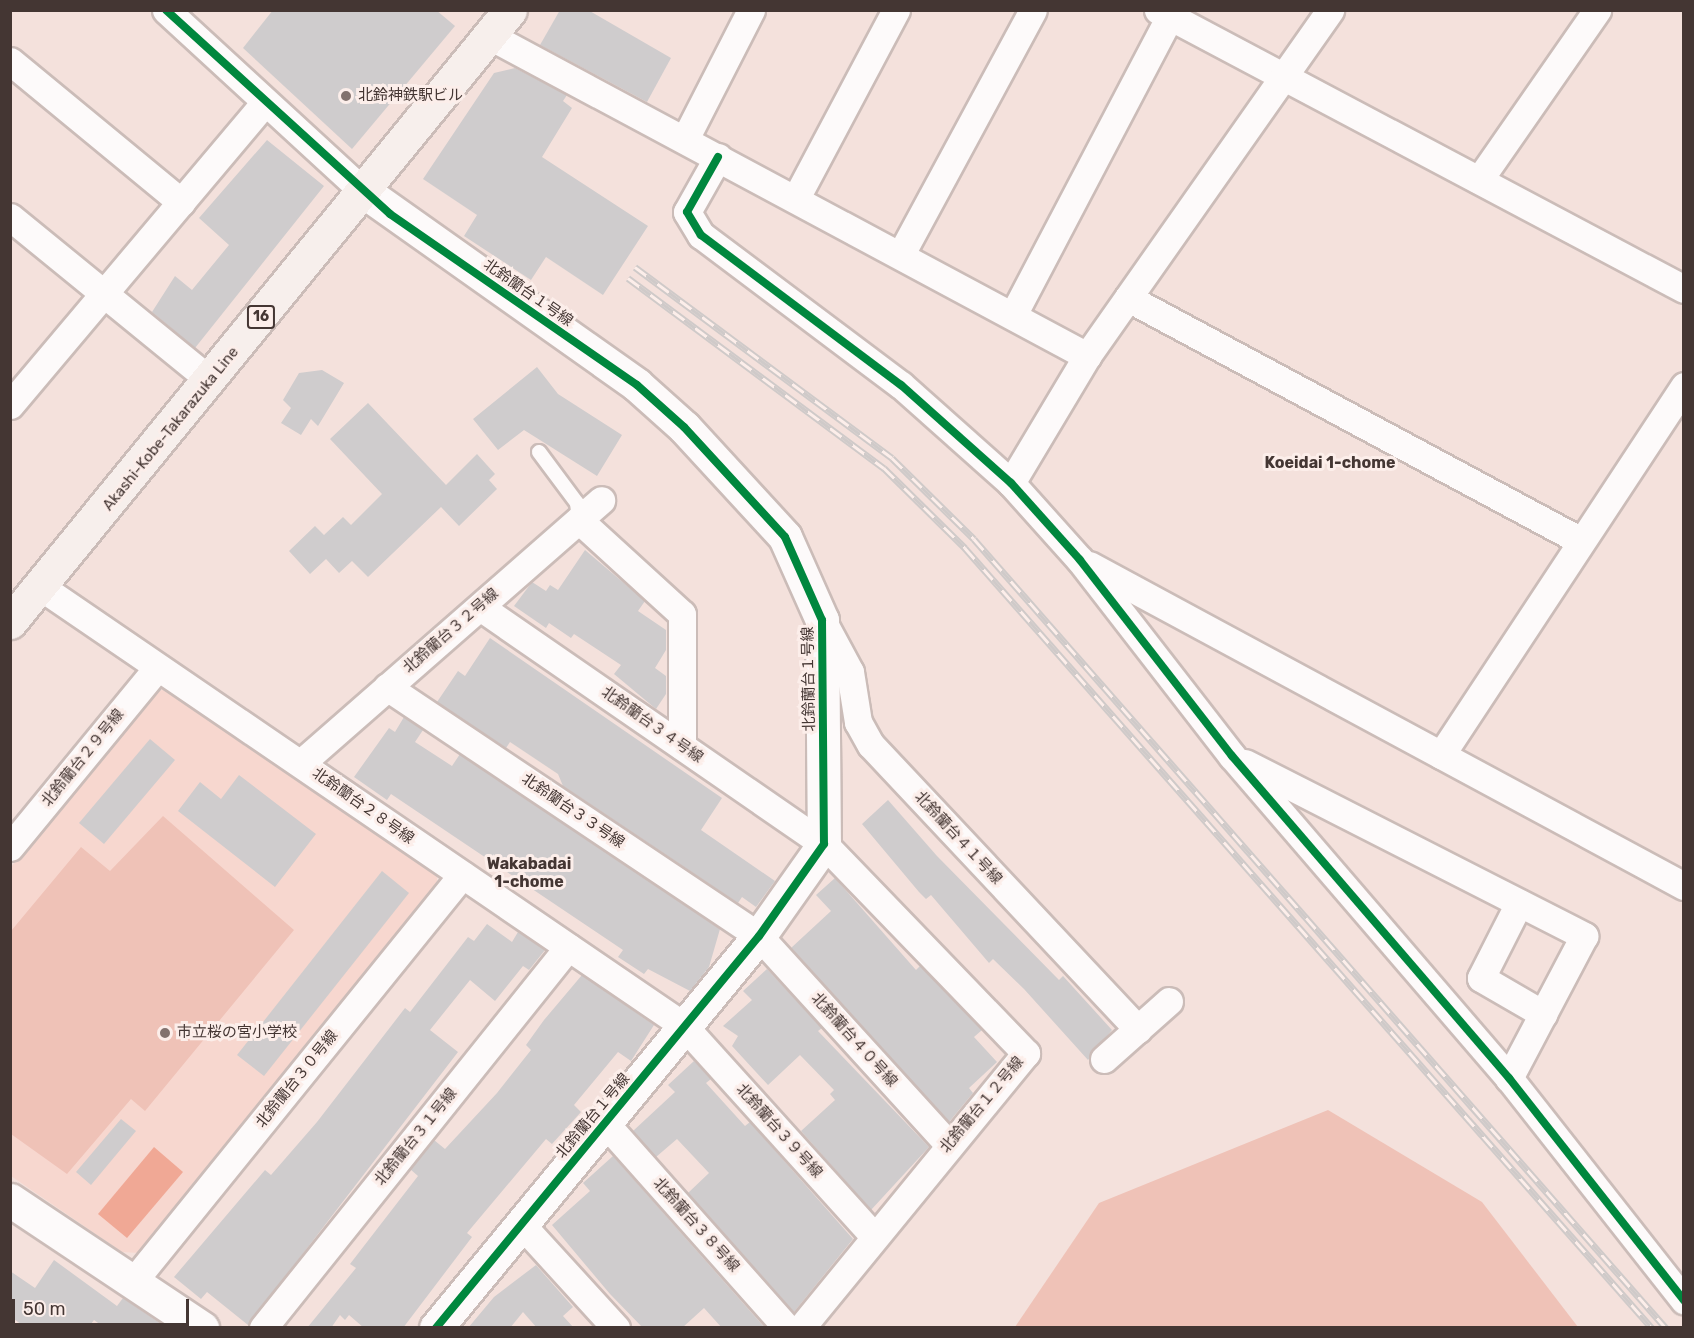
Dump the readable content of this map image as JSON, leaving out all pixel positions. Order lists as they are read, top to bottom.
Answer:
{
  "streets": {
    "main road": ["16", "Akashi-Kobe-Takarazuka Line"],
    "street": [
      "北鈴蘭台１号線",
      "北鈴蘭台３２号線",
      "北鈴蘭台３４号線",
      "北鈴蘭台２９号線",
      "北鈴蘭台２８号線",
      "北鈴蘭台３３号線",
      "北鈴蘭台４１号線",
      "北鈴蘭台４０号線",
      "北鈴蘭台３０号線",
      "北鈴蘭台１２号線",
      "北鈴蘭台３９号線",
      "北鈴蘭台３１号線",
      "北鈴蘭台３８号線"
    ]
  },
  "crossings": [
    ["北鈴蘭台１号線", "Akashi-Kobe-Takarazuka Line"],
    ["北鈴蘭台１号線", "北鈴蘭台３４号線"],
    ["北鈴蘭台１号線", "北鈴蘭台２８号線"],
    ["北鈴蘭台１号線", "北鈴蘭台３３号線"],
    ["北鈴蘭台１号線", "北鈴蘭台４１号線"],
    ["北鈴蘭台１号線", "北鈴蘭台４０号線"],
    ["北鈴蘭台１号線", "北鈴蘭台１２号線"],
    ["北鈴蘭台１号線", "北鈴蘭台３９号線"],
    ["北鈴蘭台１号線", "北鈴蘭台３８号線"],
    ["Akashi-Kobe-Takarazuka Line", "北鈴蘭台２８号線"],
    ["北鈴蘭台３２号線", "北鈴蘭台３４号線"],
    ["北鈴蘭台３２号線", "北鈴蘭台２８号線"],
    ["北鈴蘭台３２号線", "北鈴蘭台３３号線"],
    ["北鈴蘭台３４号線", "北鈴蘭台１２号線"],
    ["北鈴蘭台２９号線", "北鈴蘭台２８号線"],
    ["北鈴蘭台２８号線", "北鈴蘭台３０号線"],
    ["北鈴蘭台２８号線", "北鈴蘭台３９号線"],
    ["北鈴蘭台２８号線", "北鈴蘭台３１号線"],
    ["北鈴蘭台３３号線", "北鈴蘭台４０号線"],
    ["北鈴蘭台４０号線", "北鈴蘭台１２号線"],
    ["北鈴蘭台１２号線", "北鈴蘭台３９号線"]
  ],
  "districts": ["Koeidai 1-chome", "Wakabadai 1-chome"],
  "places": ["北鈴神鉄駅ビル", "市立桜の宮小学校"],
  "scale_bar": "50 m"
}
